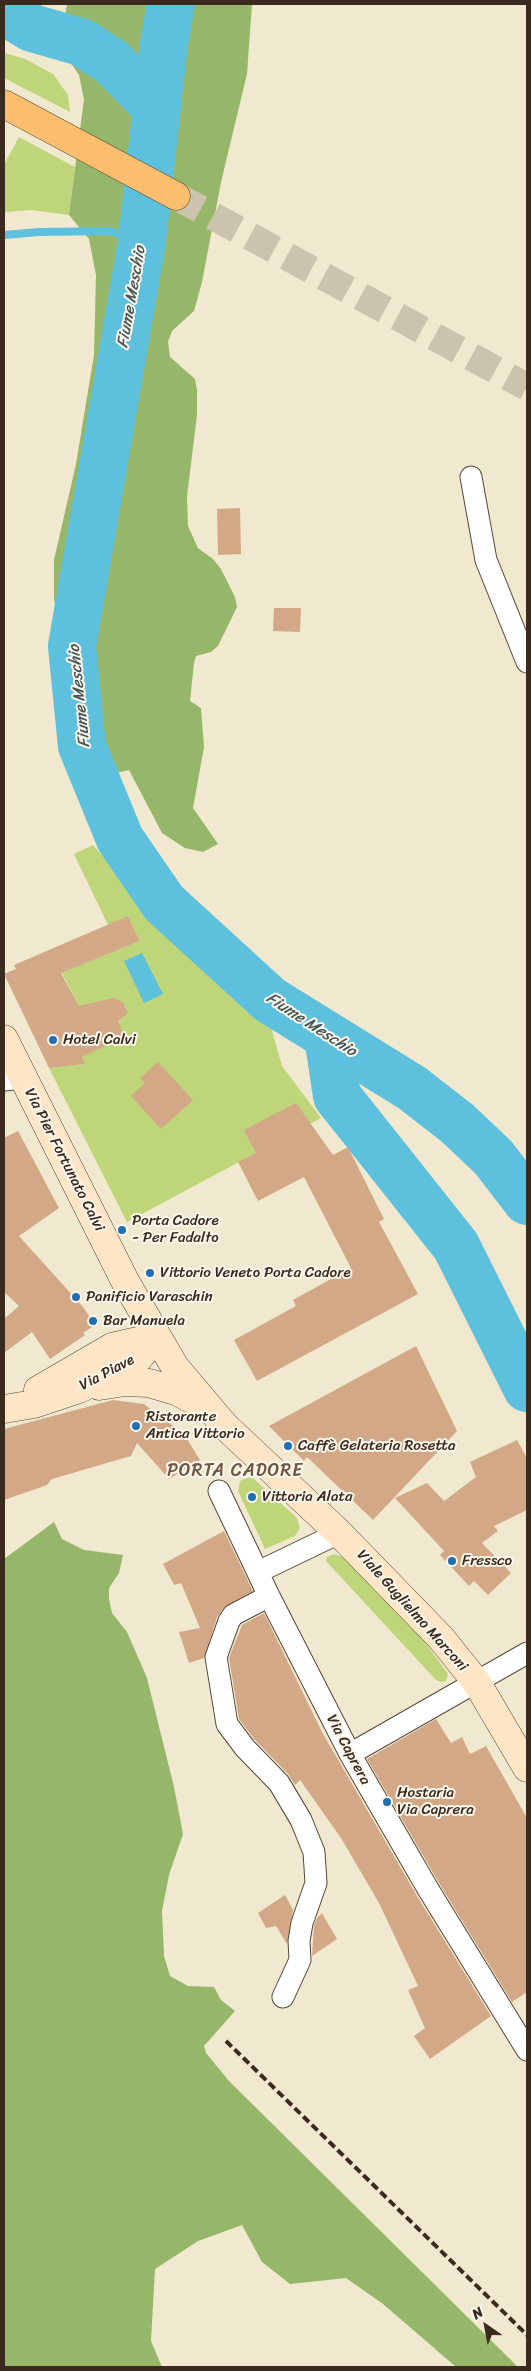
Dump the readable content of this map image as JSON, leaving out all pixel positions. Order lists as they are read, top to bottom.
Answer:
{
  "streets": {
    "street": [
      "Via Pier Fortunato Calvi",
      "Via Piave",
      "Viale Guglielmo Marconi",
      "Via Caprera"
    ]
  },
  "crossings": [
    ["Via Pier Fortunato Calvi", "Via Piave"],
    ["Via Pier Fortunato Calvi", "Viale Guglielmo Marconi"]
  ],
  "districts": ["PORTA CADORE"],
  "water": ["Fiume Meschio"],
  "places": [
    "Hotel Calvi",
    "Porta Cadore - Per Fadalto",
    "Vittorio Veneto Porta Cadore",
    "Panificio Varaschin",
    "Bar Manuela",
    "Ristorante Antica Vittorio",
    "Caffè Gelateria Rosetta",
    "Vittoria Alata",
    "Fressco",
    "Hostaria Via Caprera"
  ],
  "north": "top left"
}
